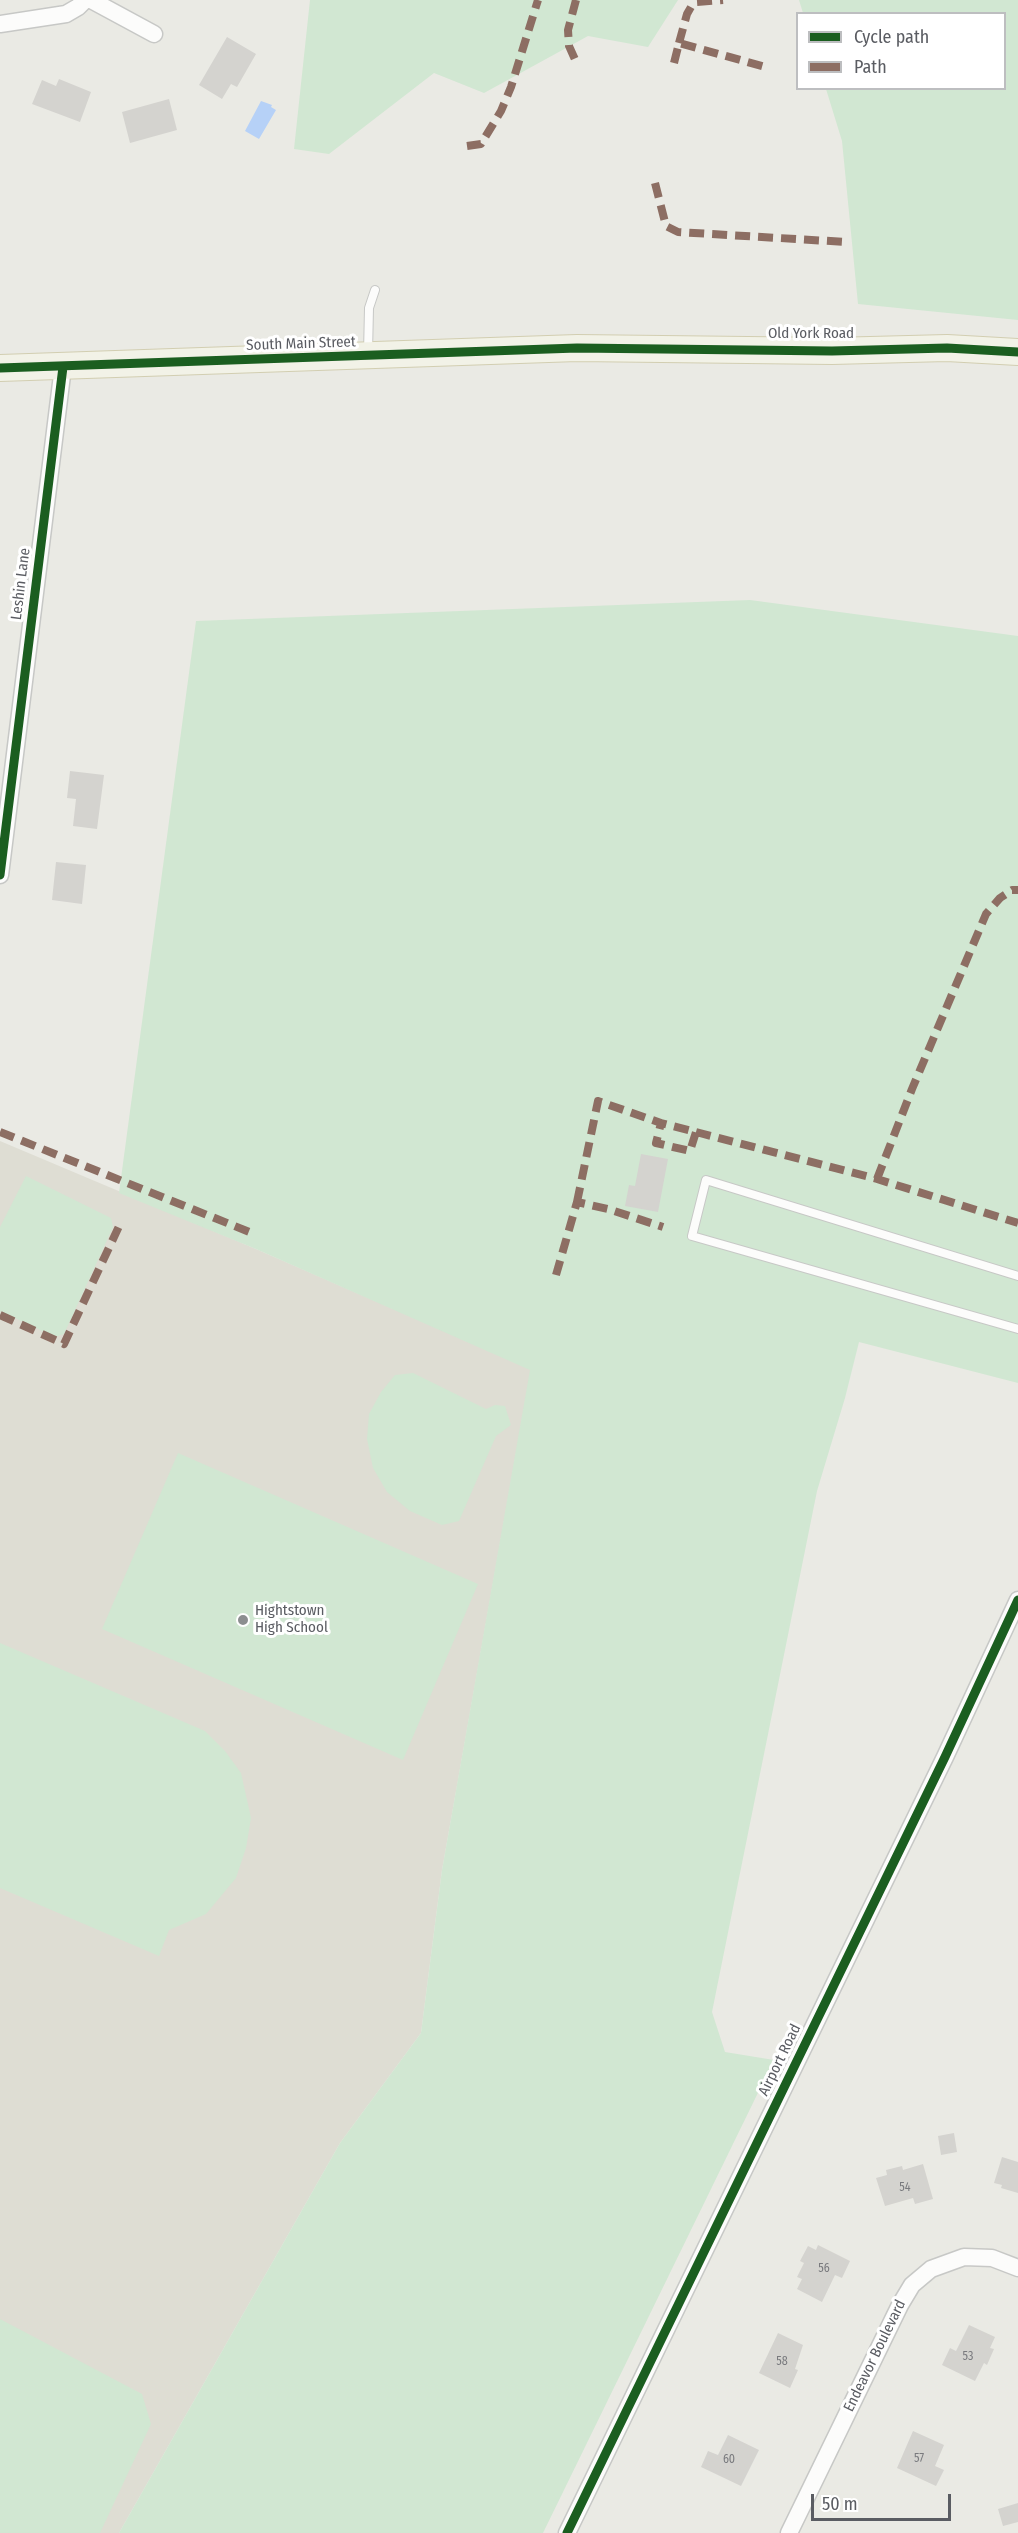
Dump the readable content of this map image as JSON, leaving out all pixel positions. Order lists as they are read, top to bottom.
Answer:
{
  "streets": {
    "main road": ["Old York Road", "South Main Street"],
    "street": ["Leshin Lane", "Airport Road", "Endeavor Boulevard"]
  },
  "crossings": [
    ["Old York Road", "South Main Street"],
    ["South Main Street", "Leshin Lane"]
  ],
  "places": ["Hightstown High School"],
  "house_numbers": [
    "54",
    "56",
    "53",
    "58",
    "57",
    "60"
  ],
  "legend": ["Cycle path", "Path"],
  "scale_bar": "50 m"
}
